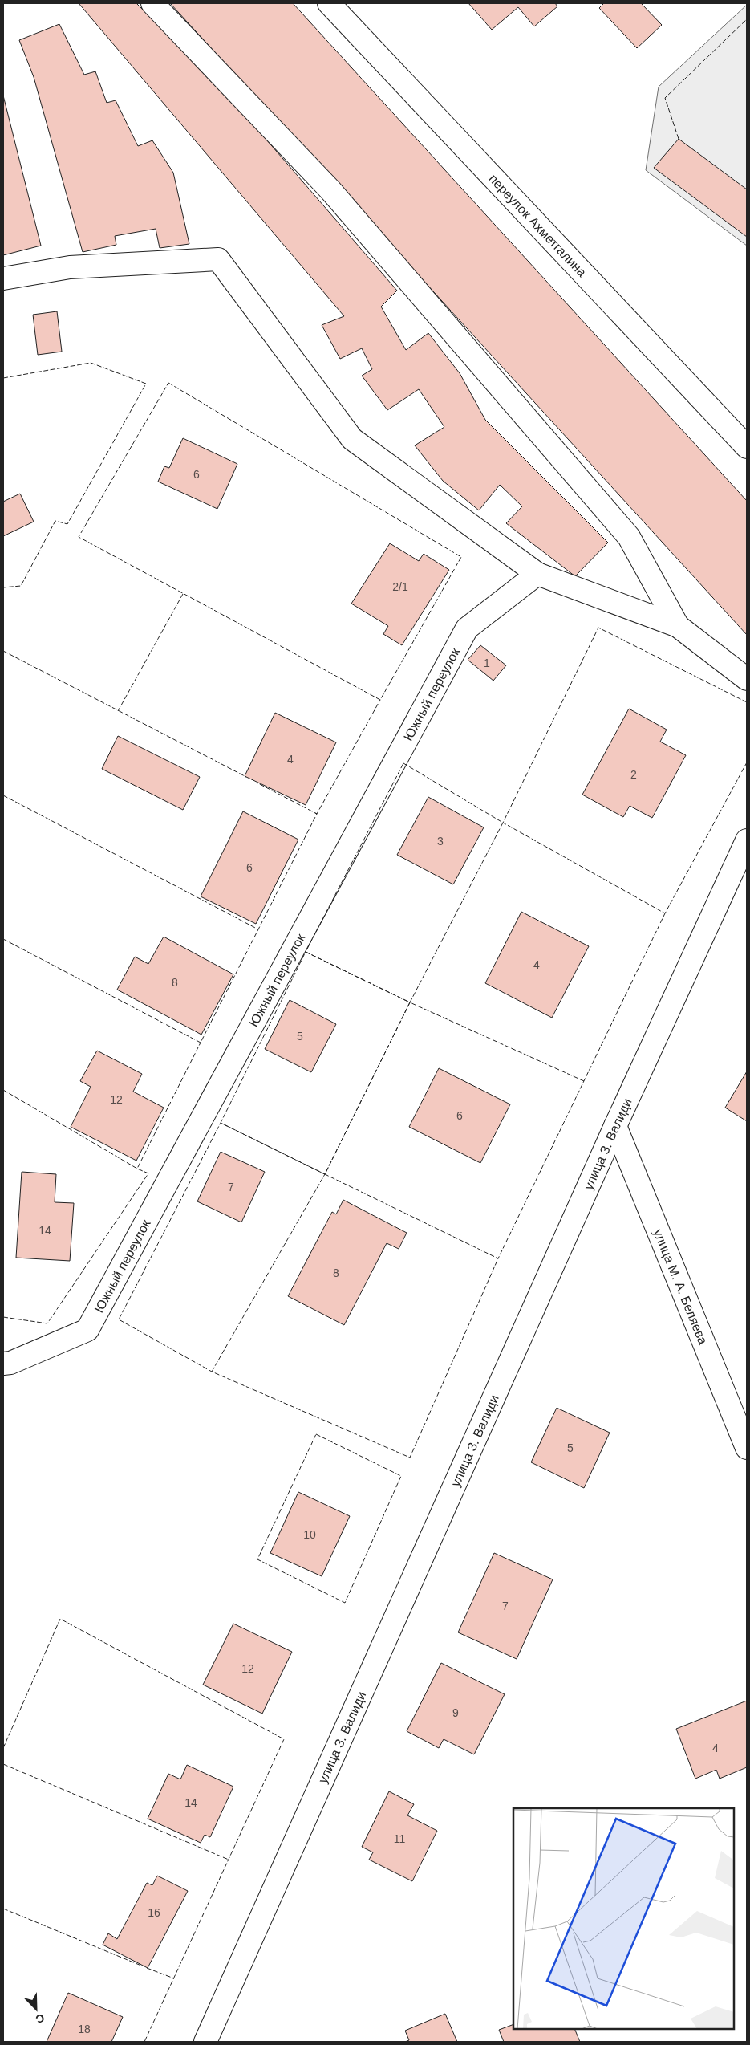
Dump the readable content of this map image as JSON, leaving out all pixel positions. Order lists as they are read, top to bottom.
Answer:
{
  "streets": {
    "street": [
      "переулок Ахметгалина",
      "Южный переулок",
      "улица З. Валиди",
      "улица М. А. Беляева"
    ]
  },
  "crossings": [
    ["улица З. Валиди", "улица М. А. Беляева"]
  ],
  "house_numbers": [
    "6",
    "2/1",
    "1",
    "4",
    "2",
    "3",
    "6",
    "4",
    "8",
    "5",
    "12",
    "6",
    "7",
    "14",
    "8",
    "5",
    "10",
    "7",
    "12",
    "9",
    "4",
    "14",
    "11",
    "16",
    "18"
  ],
  "north": "bottom right"
}
